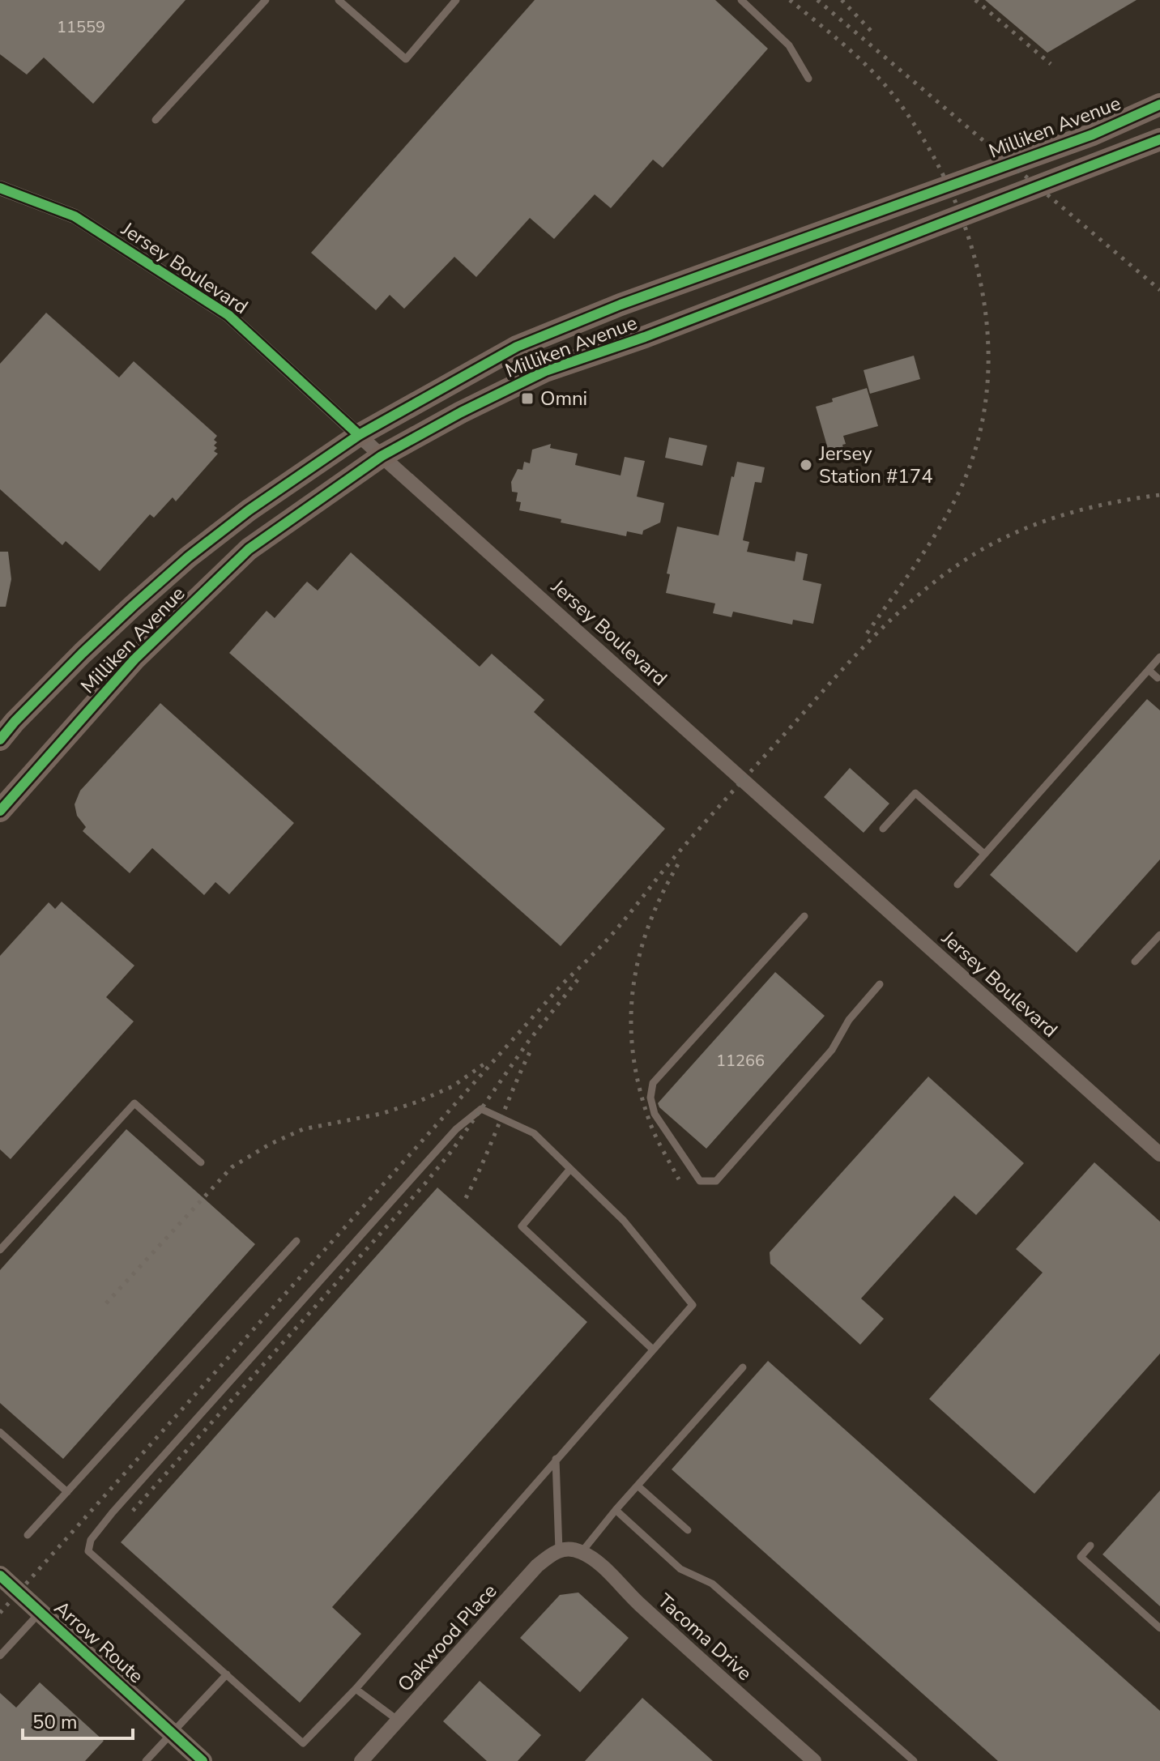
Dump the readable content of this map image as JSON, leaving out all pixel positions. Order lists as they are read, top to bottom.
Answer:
{
  "streets": {
    "main road": ["Milliken Avenue", "Arrow Route"],
    "street": ["Jersey Boulevard", "Tacoma Drive", "Oakwood Place"]
  },
  "crossings": [
    ["Milliken Avenue", "Jersey Boulevard"],
    ["Tacoma Drive", "Oakwood Place"]
  ],
  "places": {
    "transit": ["Omni"],
    "other": ["Jersey Station #174"]
  },
  "house_numbers": ["11559", "11266"],
  "scale_bar": "50 m"
}
